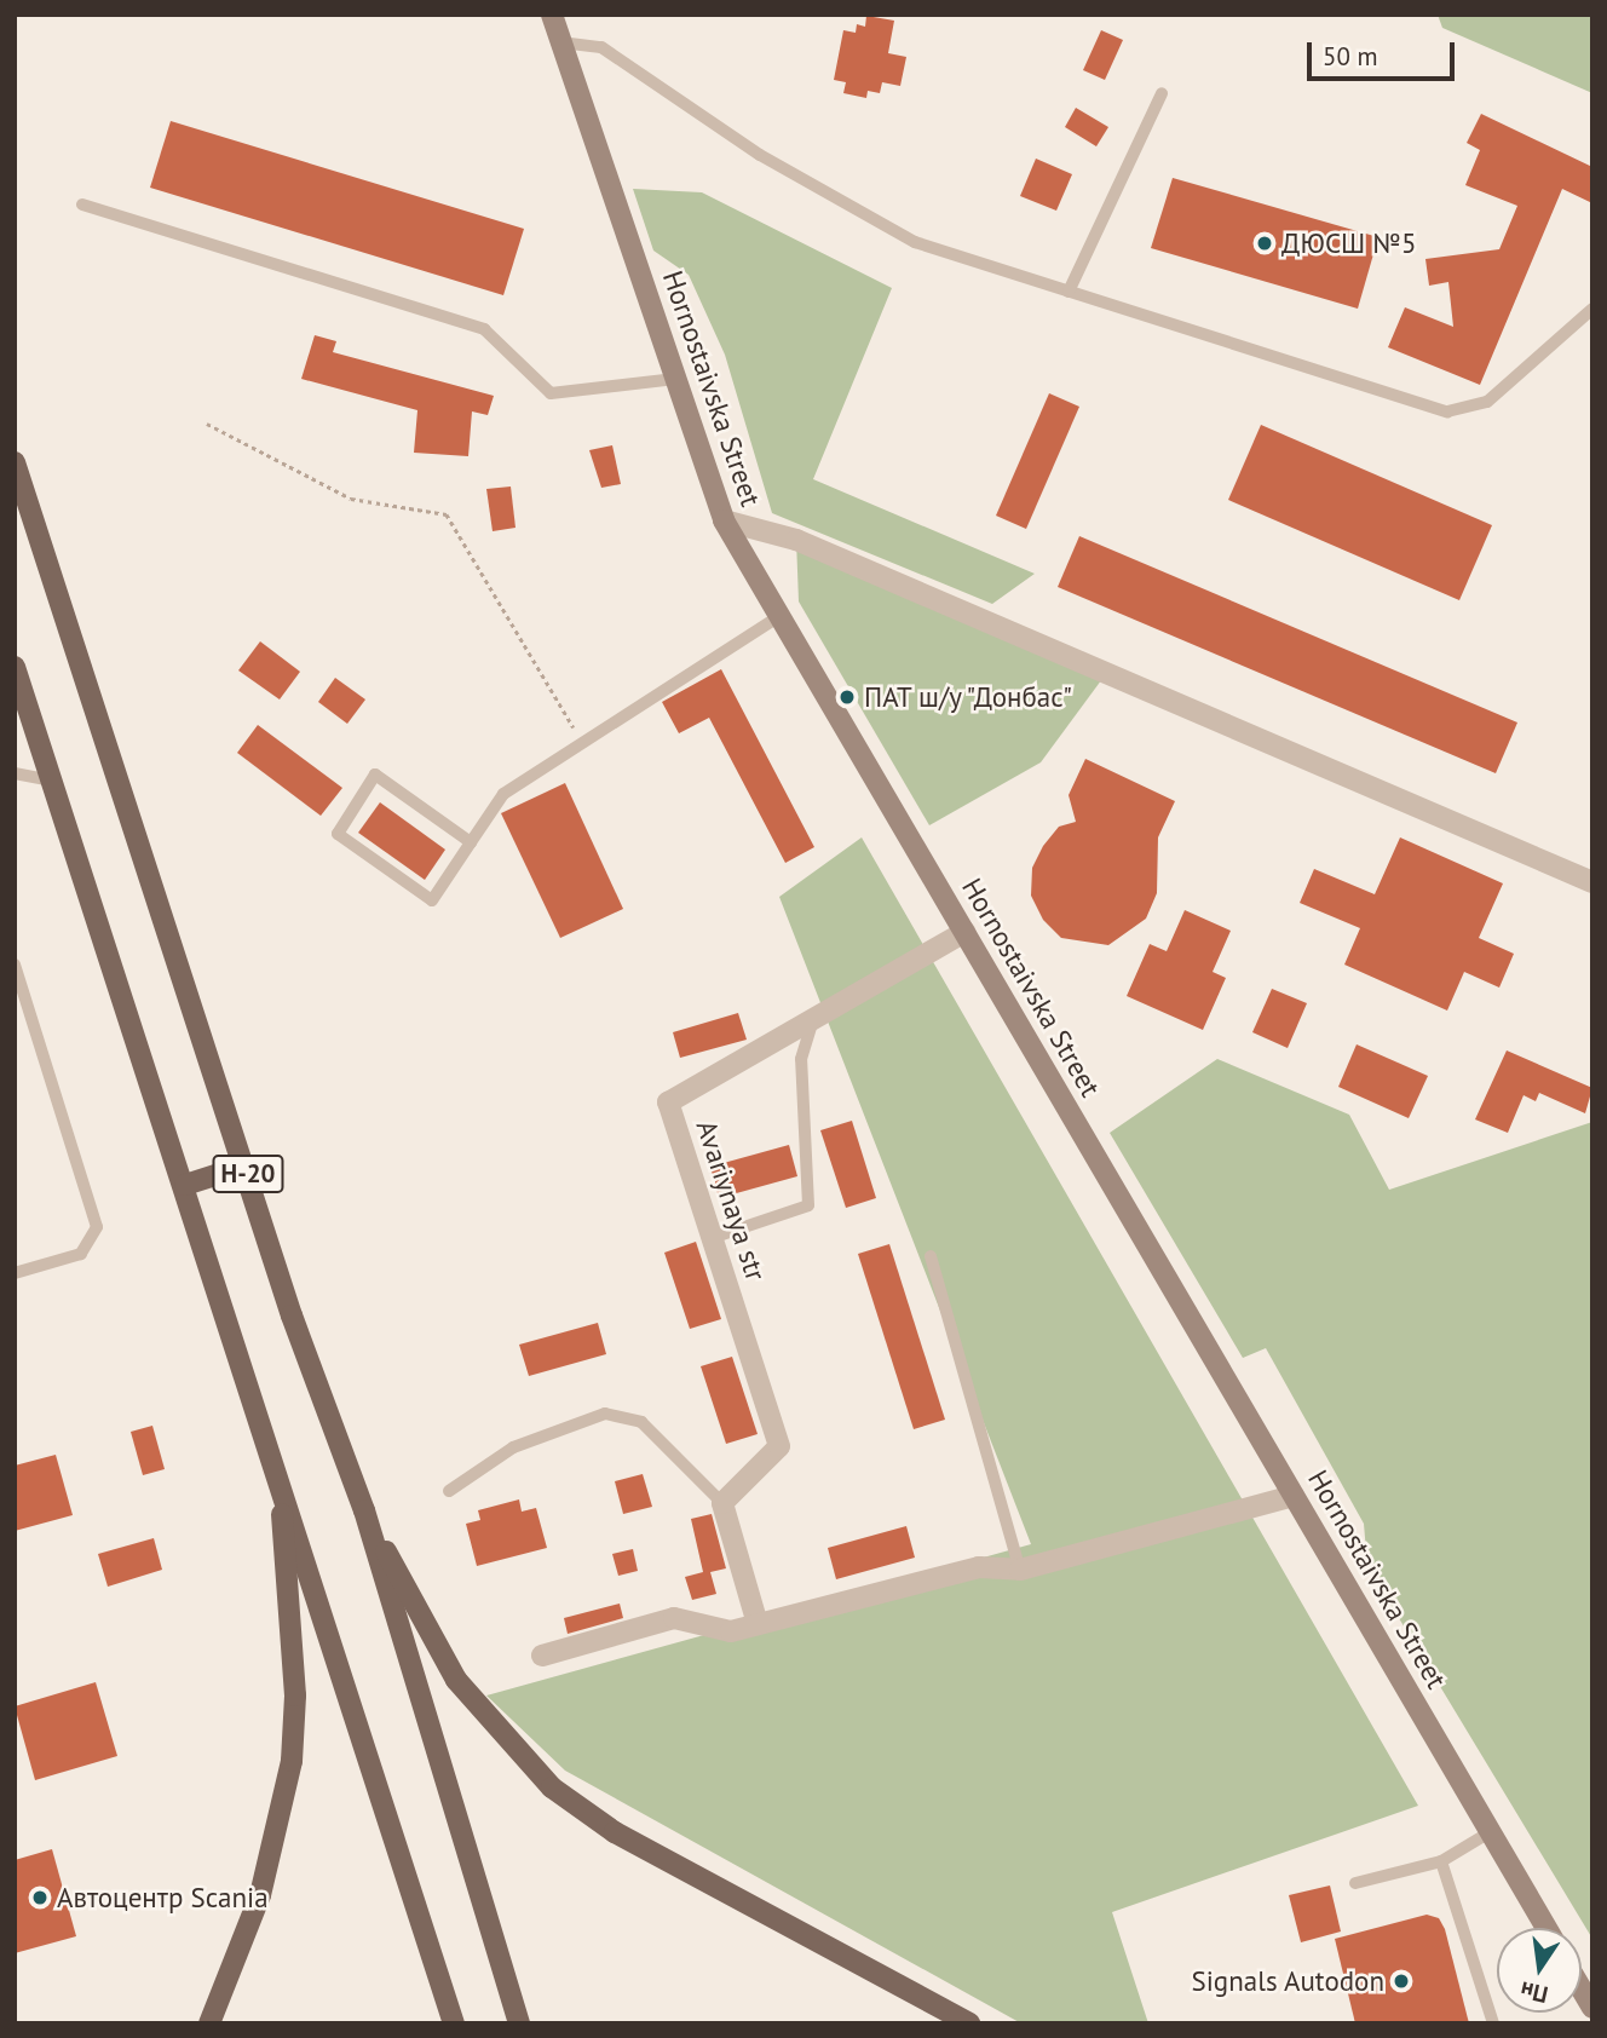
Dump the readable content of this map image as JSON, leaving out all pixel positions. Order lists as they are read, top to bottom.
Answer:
{
  "streets": {
    "main road": ["Hornostaivska Street", "Н-20"],
    "street": ["Avariynaya str"]
  },
  "crossings": [
    ["Hornostaivska Street", "Avariynaya str"]
  ],
  "places": [
    "ДЮСШ №5",
    "ПАТ ш/у \"Донбас\"",
    "Автоцентр Scania",
    "Signals Autodon"
  ],
  "scale_bar": "50 m",
  "north": "bottom"
}
